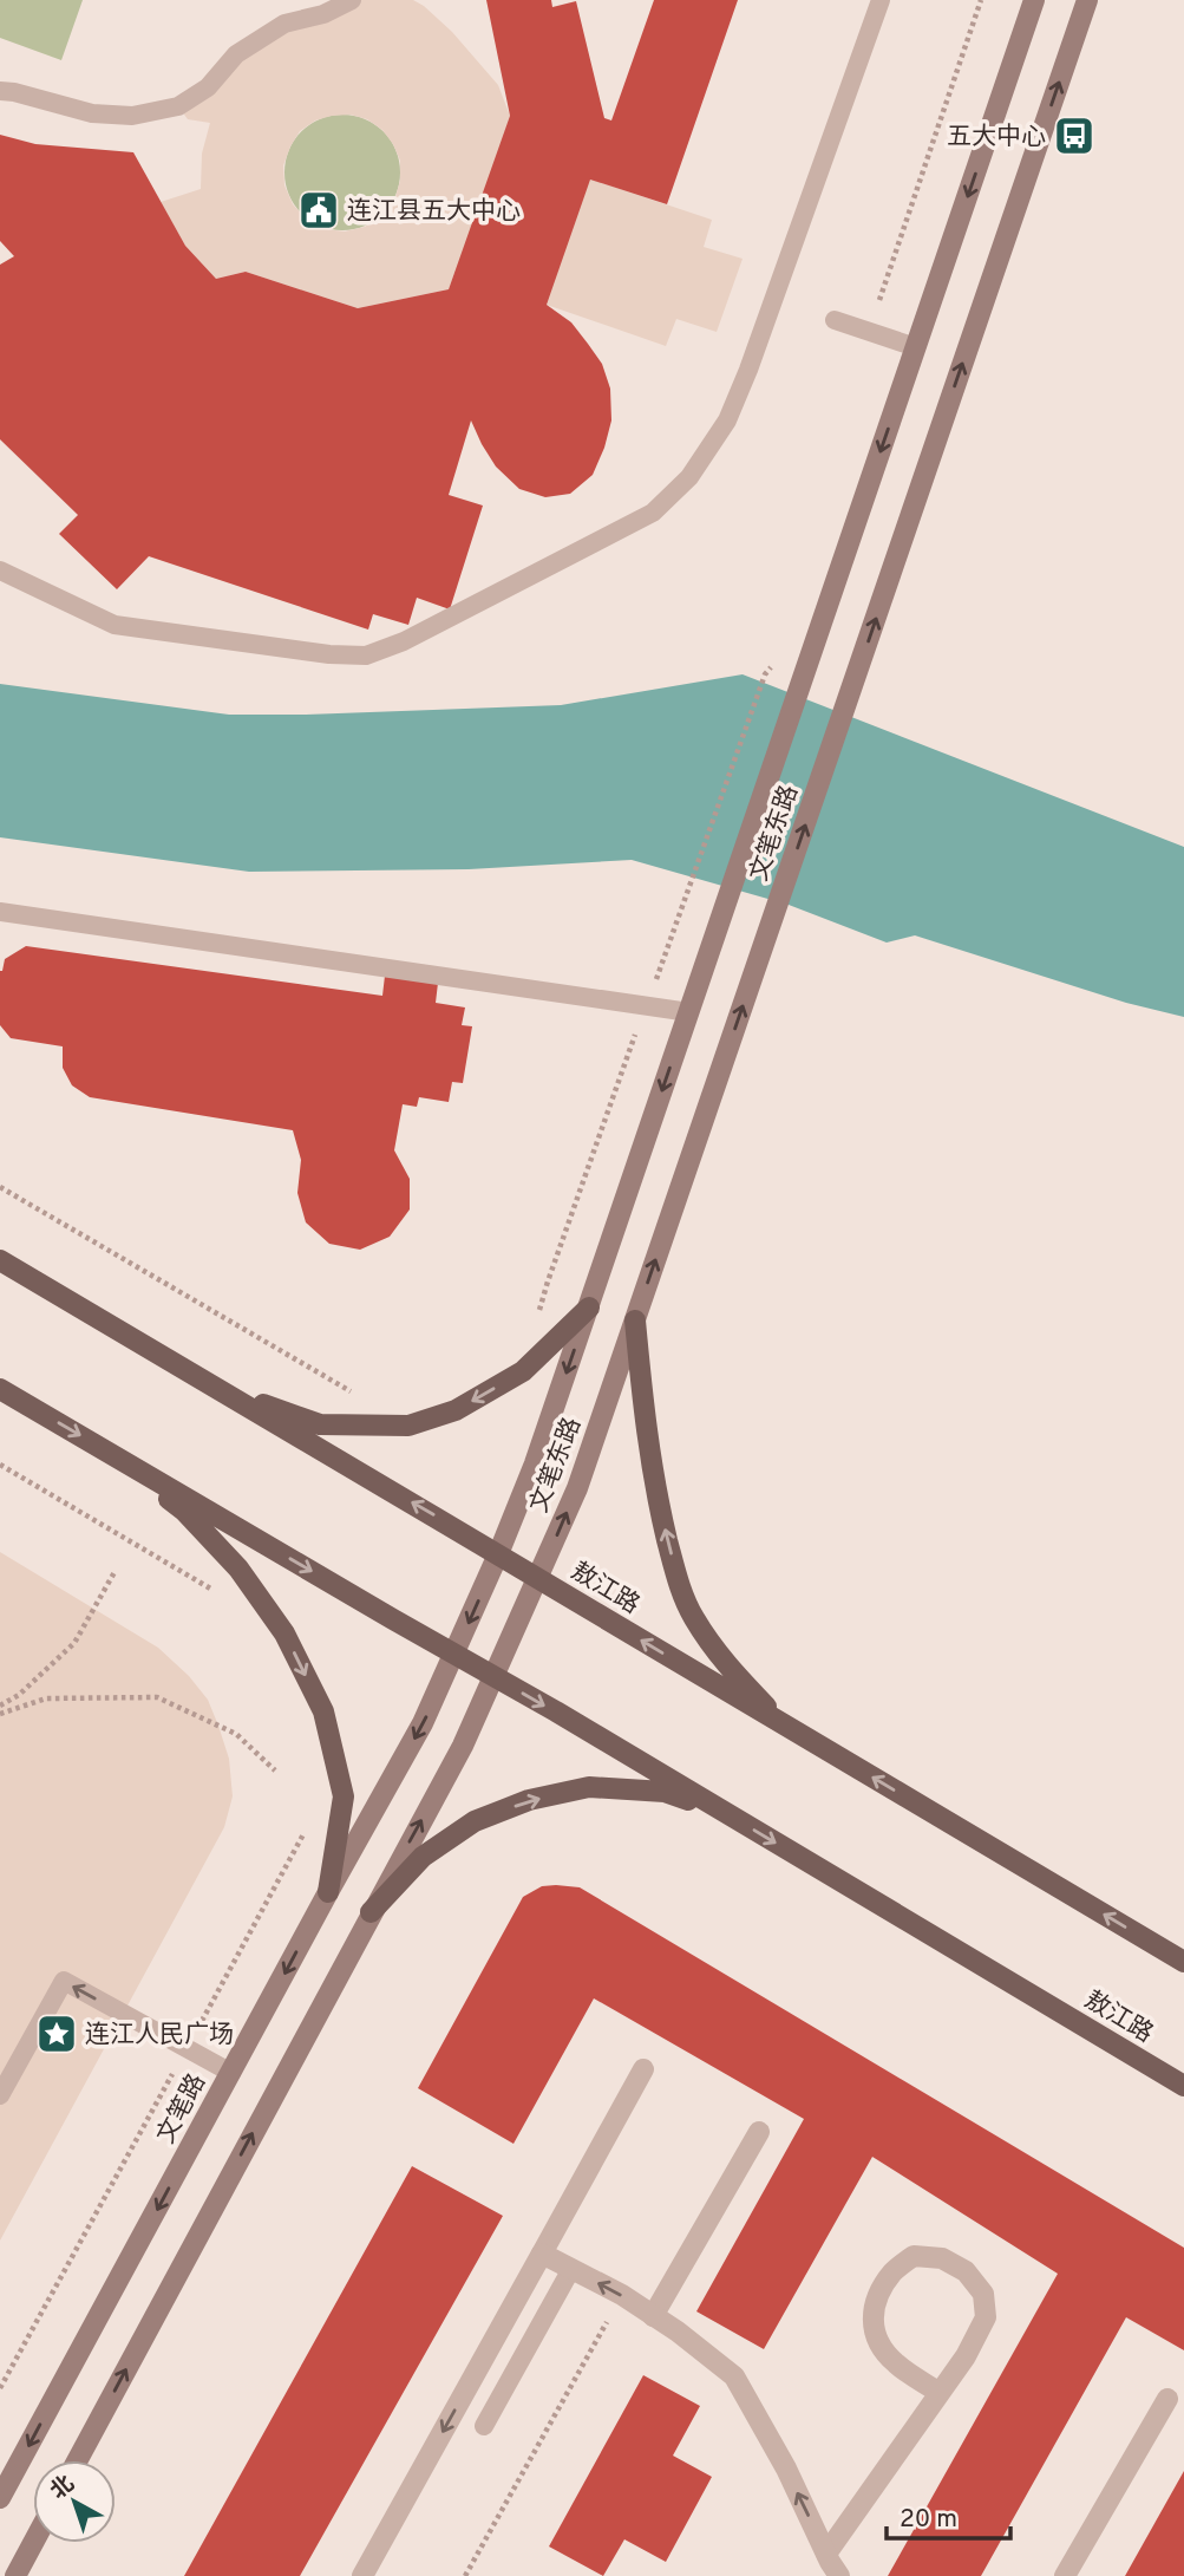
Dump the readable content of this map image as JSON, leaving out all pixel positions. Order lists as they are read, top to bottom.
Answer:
{
  "streets": {
    "main road": ["文笔东路", "敖江路", "文笔路"]
  },
  "crossings": [
    ["文笔东路", "敖江路"],
    ["文笔东路", "文笔路"],
    ["敖江路", "文笔路"]
  ],
  "places": {
    "bus stop": ["五大中心"],
    "public building": ["连江县五大中心"],
    "place": ["连江人民广场"]
  },
  "scale_bar": "20 m",
  "north": "top left"
}
